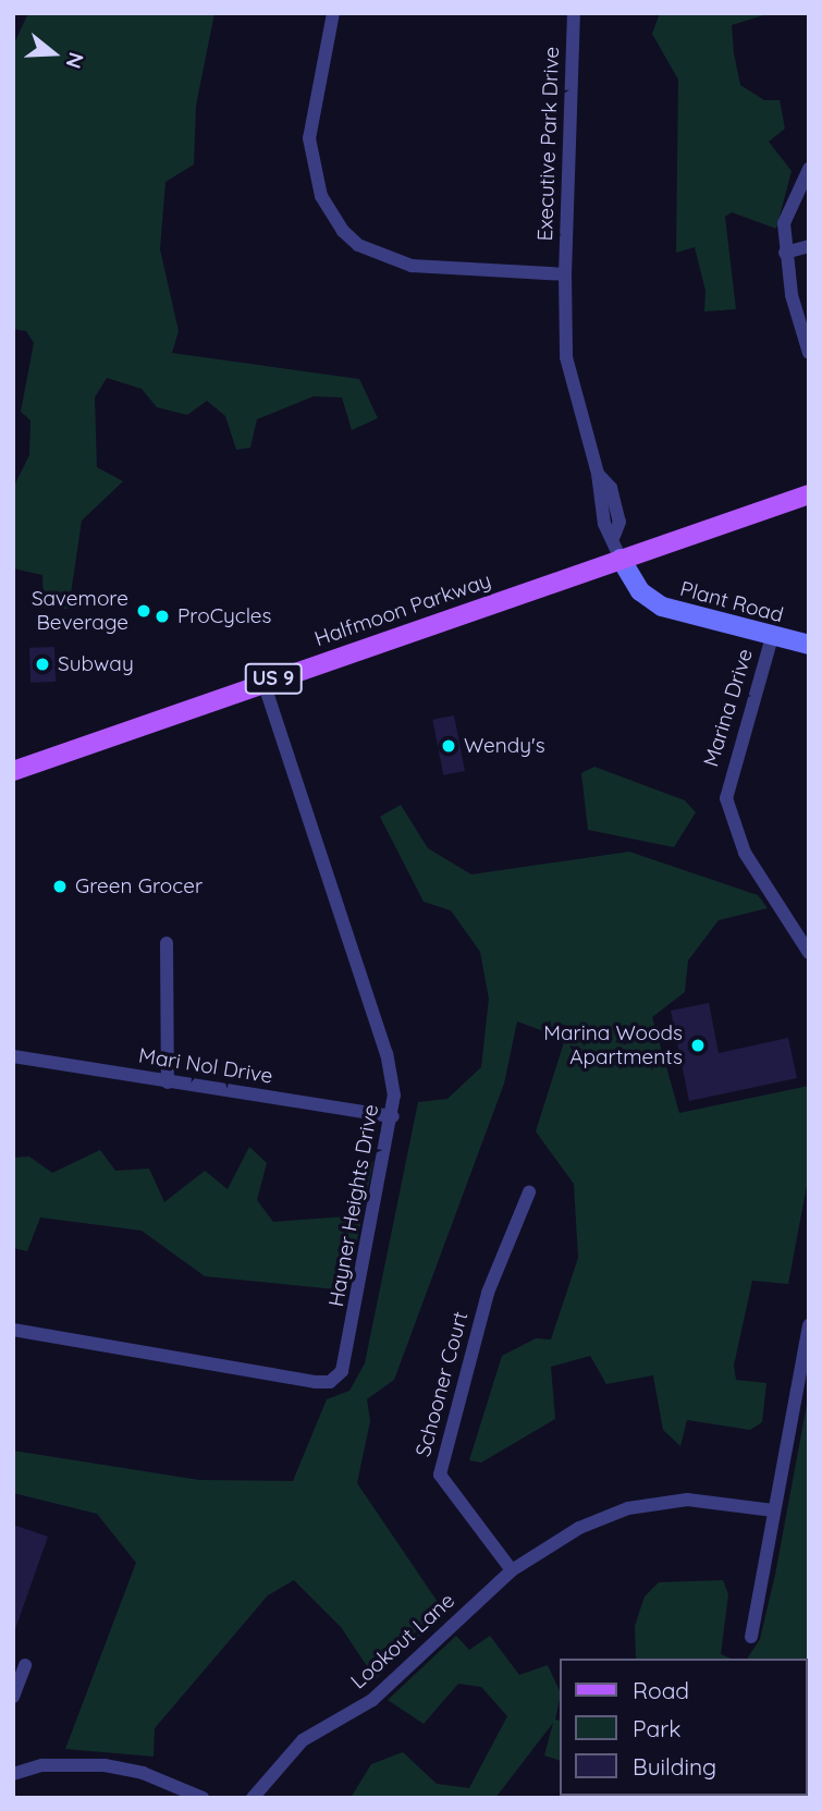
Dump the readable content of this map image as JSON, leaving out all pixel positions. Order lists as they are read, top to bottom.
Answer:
{
  "streets": {
    "main road": ["Halfmoon Parkway", "US 9"],
    "street": [
      "Executive Park Drive",
      "Plant Road",
      "Marina Drive",
      "Mari Nol Drive",
      "Hayner Heights Drive",
      "Schooner Court",
      "Lookout Lane"
    ]
  },
  "crossings": [
    ["Executive Park Drive", "Plant Road"],
    ["Executive Park Drive", "Halfmoon Parkway"],
    ["Plant Road", "Halfmoon Parkway"],
    ["Plant Road", "Marina Drive"],
    ["Halfmoon Parkway", "Hayner Heights Drive"],
    ["Mari Nol Drive", "Hayner Heights Drive"],
    ["Schooner Court", "Lookout Lane"]
  ],
  "places": [
    "Savemore Beverage",
    "ProCycles",
    "Subway",
    "Wendy's",
    "Green Grocer",
    "Marina Woods Apartments"
  ],
  "legend": ["Road", "Park", "Building"],
  "north": "right"
}
